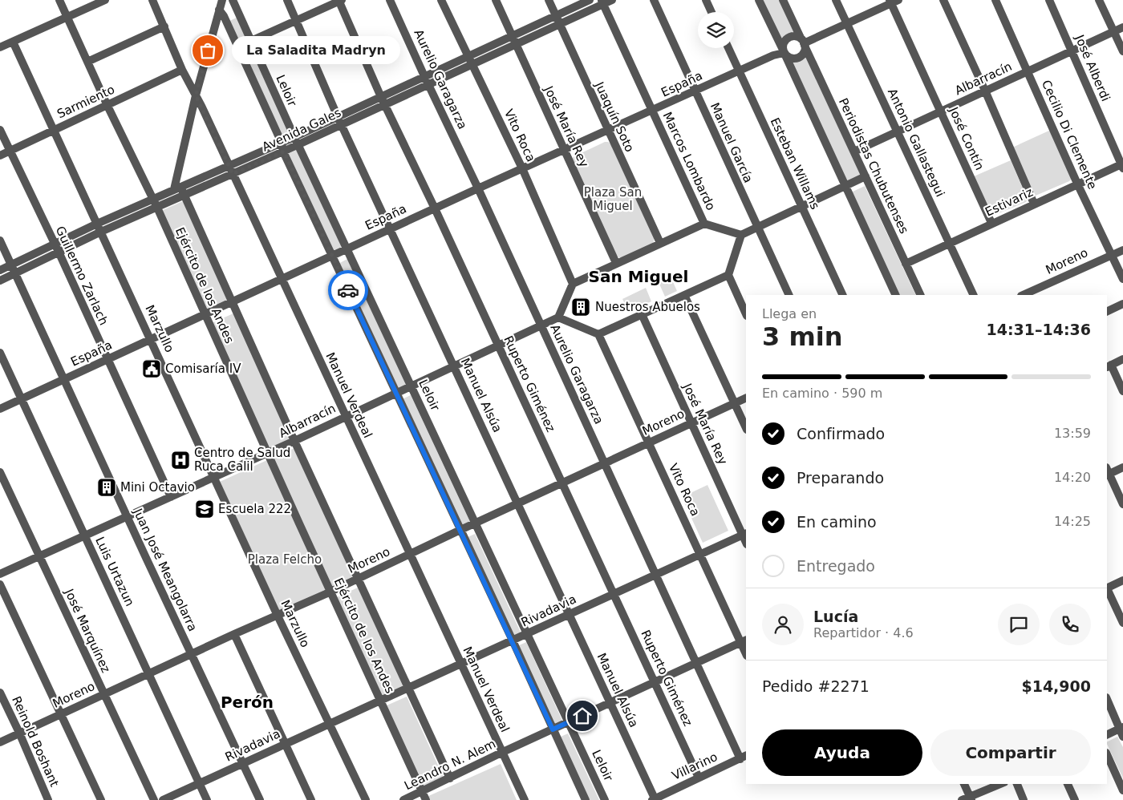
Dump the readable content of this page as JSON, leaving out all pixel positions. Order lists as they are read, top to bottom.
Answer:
{
  "streets": {
    "street": [
      "José Alberdi",
      "Albarracín",
      "Aurelio Garagarza",
      "España",
      "Leloir",
      "Sarmiento",
      "Juaquín Soto",
      "José María Rey",
      "Avenida Gales",
      "Cecilio Di Clemente",
      "Vito Roca",
      "José Contín",
      "Manuel García",
      "Antonio Gallastegui",
      "Marcos Lombardo",
      "Esteban Willams",
      "Periodistas Chubutenses",
      "Estivariz",
      "Moreno",
      "Guillermo Zarlach",
      "Ejército de los Andes",
      "Marzullo",
      "Ruperto Giménez",
      "Manuel Verdeal",
      "Manuel Alsúa",
      "Juan José Meangolarra",
      "Luis Urtazun",
      "Rivadavia",
      "José Marquínez",
      "Reinold Boshant",
      "Leandro N. Alem",
      "Villarino"
    ]
  },
  "crossings": [
    ["José Alberdi", "Albarracín"],
    ["José Alberdi", "Estivariz"],
    ["Albarracín", "Aurelio Garagarza"],
    ["Albarracín", "Leloir"],
    ["Albarracín", "Cecilio Di Clemente"],
    ["Albarracín", "José Contín"],
    ["Albarracín", "Antonio Gallastegui"],
    ["Albarracín", "Periodistas Chubutenses"],
    ["Albarracín", "Guillermo Zarlach"],
    ["Albarracín", "Ejército de los Andes"],
    ["Albarracín", "Marzullo"],
    ["Albarracín", "Ruperto Giménez"],
    ["Albarracín", "Manuel Verdeal"],
    ["Albarracín", "Manuel Alsúa"],
    ["Albarracín", "Juan José Meangolarra"],
    ["Albarracín", "Luis Urtazun"],
    ["Albarracín", "José Marquínez"],
    ["Aurelio Garagarza", "España"],
    ["Aurelio Garagarza", "Avenida Gales"],
    ["Aurelio Garagarza", "Moreno"],
    ["Aurelio Garagarza", "Rivadavia"],
    ["Aurelio Garagarza", "Leandro N. Alem"],
    ["Aurelio Garagarza", "Villarino"],
    ["España", "Leloir"],
    ["España", "Juaquín Soto"],
    ["España", "José María Rey"],
    ["España", "Vito Roca"],
    ["España", "Manuel García"],
    ["España", "Marcos Lombardo"],
    ["España", "Esteban Willams"],
    ["España", "Periodistas Chubutenses"],
    ["España", "Guillermo Zarlach"],
    ["España", "Ejército de los Andes"],
    ["España", "Marzullo"],
    ["España", "Ruperto Giménez"],
    ["España", "Manuel Verdeal"],
    ["España", "Manuel Alsúa"],
    ["España", "Juan José Meangolarra"],
    ["España", "Luis Urtazun"],
    ["Leloir", "Avenida Gales"],
    ["Leloir", "Moreno"],
    ["Leloir", "Rivadavia"],
    ["Leloir", "Leandro N. Alem"],
    ["Sarmiento", "Guillermo Zarlach"],
    ["Sarmiento", "Ejército de los Andes"],
    ["Sarmiento", "Marzullo"],
    ["Sarmiento", "Manuel Verdeal"],
    ["Juaquín Soto", "Avenida Gales"],
    ["José María Rey", "Avenida Gales"],
    ["José María Rey", "Moreno"],
    ["José María Rey", "Rivadavia"],
    ["Avenida Gales", "Vito Roca"],
    ["Avenida Gales", "Marcos Lombardo"],
    ["Avenida Gales", "Guillermo Zarlach"],
    ["Avenida Gales", "Ejército de los Andes"],
    ["Avenida Gales", "Marzullo"],
    ["Avenida Gales", "Ruperto Giménez"],
    ["Avenida Gales", "Manuel Verdeal"],
    ["Avenida Gales", "Manuel Alsúa"],
    ["Avenida Gales", "Juan José Meangolarra"],
    ["Cecilio Di Clemente", "Estivariz"],
    ["Cecilio Di Clemente", "Moreno"],
    ["Vito Roca", "Moreno"],
    ["Vito Roca", "Rivadavia"],
    ["Vito Roca", "Leandro N. Alem"],
    ["José Contín", "Estivariz"],
    ["Antonio Gallastegui", "Estivariz"],
    ["Periodistas Chubutenses", "Estivariz"],
    ["Moreno", "Ejército de los Andes"],
    ["Moreno", "Marzullo"],
    ["Moreno", "Ruperto Giménez"],
    ["Moreno", "Manuel Verdeal"],
    ["Moreno", "Manuel Alsúa"],
    ["Moreno", "Juan José Meangolarra"],
    ["Moreno", "Luis Urtazun"],
    ["Moreno", "José Marquínez"],
    ["Moreno", "Reinold Boshant"],
    ["Ejército de los Andes", "Rivadavia"],
    ["Ejército de los Andes", "Leandro N. Alem"],
    ["Marzullo", "Rivadavia"],
    ["Ruperto Giménez", "Rivadavia"],
    ["Ruperto Giménez", "Leandro N. Alem"],
    ["Ruperto Giménez", "Villarino"],
    ["Manuel Verdeal", "Rivadavia"],
    ["Manuel Verdeal", "Leandro N. Alem"],
    ["Manuel Alsúa", "Rivadavia"],
    ["Manuel Alsúa", "Leandro N. Alem"],
    ["Manuel Alsúa", "Villarino"],
    ["Juan José Meangolarra", "Rivadavia"],
    ["Luis Urtazun", "Rivadavia"]
  ],
  "districts": ["San Miguel", "Perón"],
  "parks": ["Plaza San Miguel", "Plaza Felcho"],
  "places": {
    "other": ["La Saladita Madryn"],
    "building": ["Nuestros Abuelos", "Mini Octavio"],
    "public building": ["Comisaría IV"],
    "hospital": ["Centro de Salud Ruca Calil"],
    "school or university": ["Escuela 222"]
  },
  "page": {
    "bubble": "La Saladita Madryn",
    "heading": ["3 min", "Llega en", "14:31–14:36"],
    "panel": [
      "Lucía",
      "Repartidor · 4.6",
      "Pedido #2271",
      "$14,900"
    ],
    "bar": "En camino · 590 m",
    "list": [
      ["Confirmado", "13:59"],
      ["Preparando", "14:20"],
      ["En camino", "14:25"],
      "Entregado"
    ],
    "buttons": ["Ayuda", "Compartir"]
  }
}
